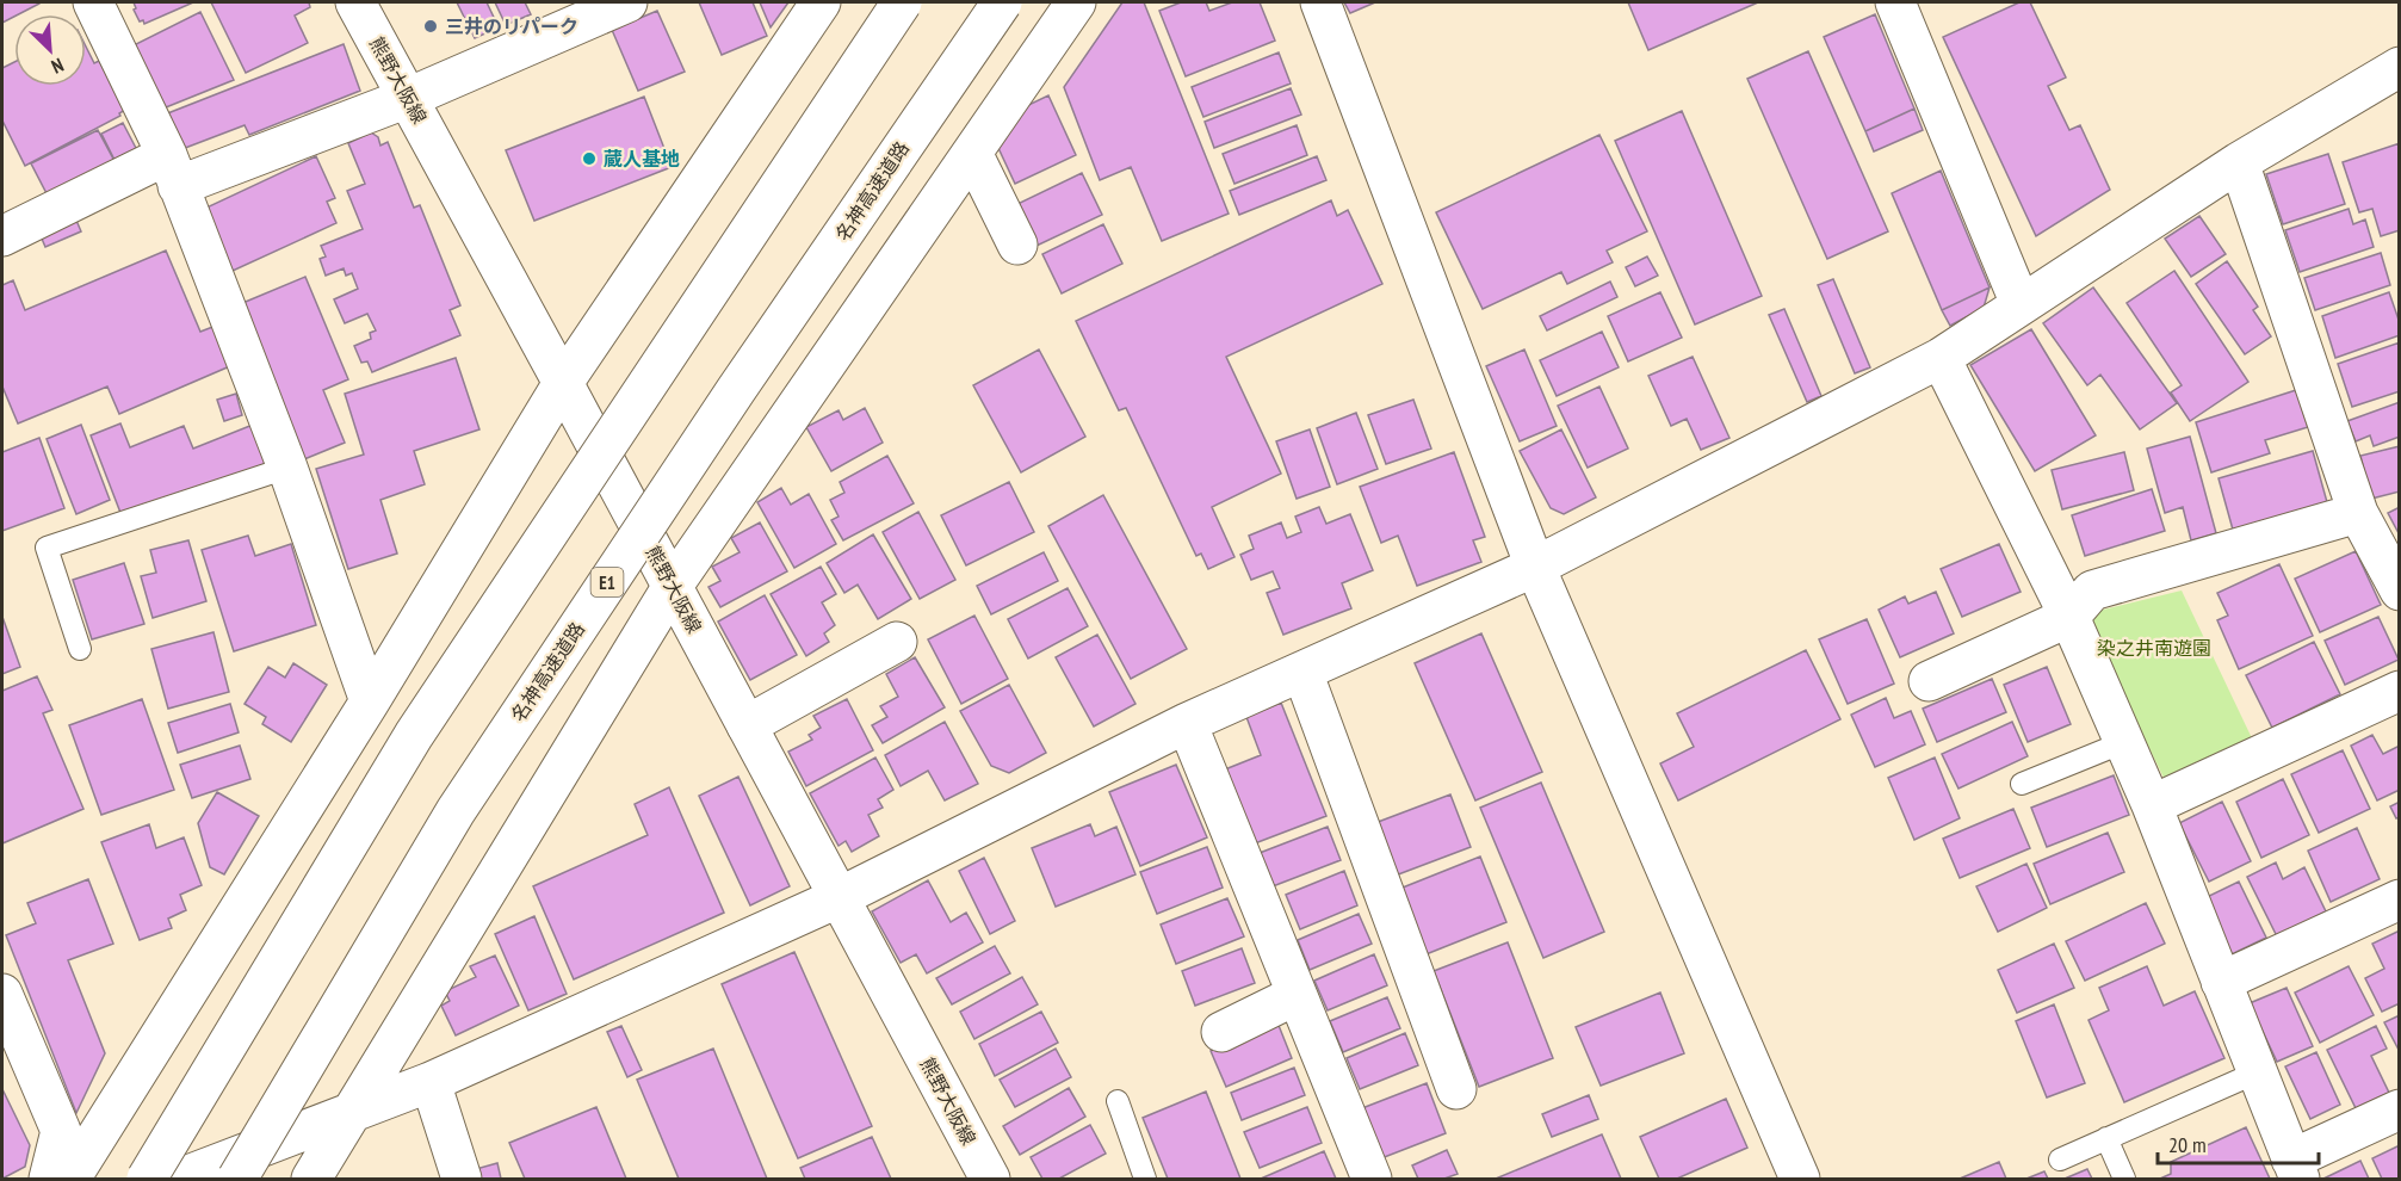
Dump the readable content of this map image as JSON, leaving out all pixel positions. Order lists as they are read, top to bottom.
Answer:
{
  "streets": {
    "main road": ["熊野大阪線", "名神高速道路", "E1"]
  },
  "parks": ["染之井南遊園"],
  "places": ["三井のリパーク", "蔵人基地"],
  "scale_bar": "20 m",
  "north": "bottom right"
}
